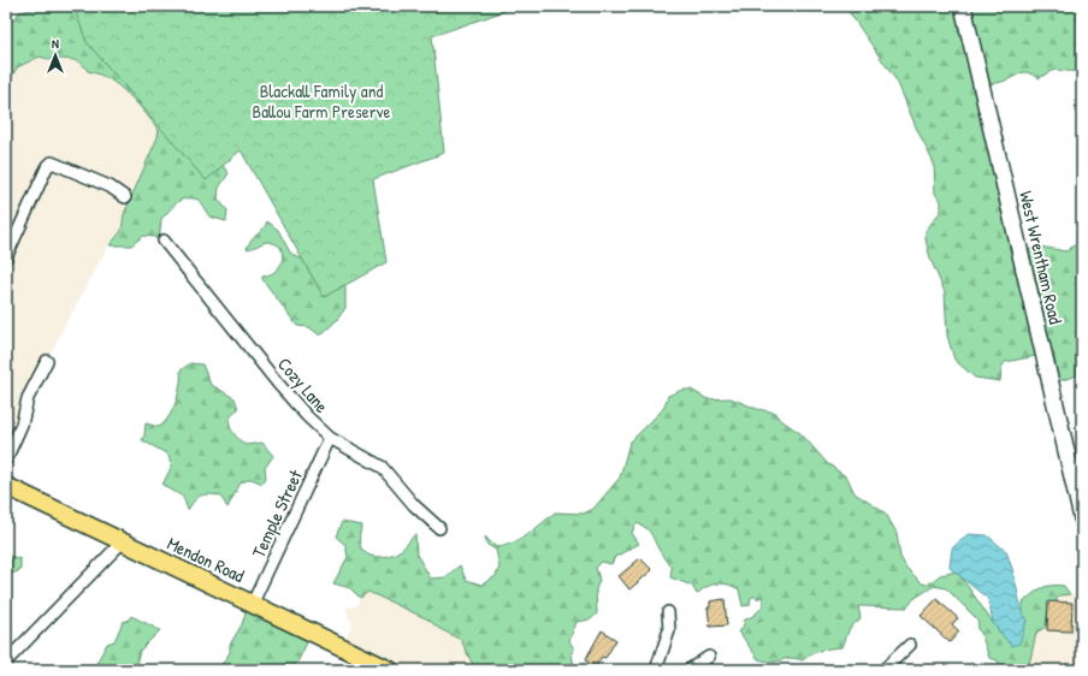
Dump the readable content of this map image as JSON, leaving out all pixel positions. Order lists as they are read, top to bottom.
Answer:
{
  "streets": {
    "main road": ["Mendon Road"],
    "street": ["West Wrentham Road", "Cozy Lane", "Temple Street"]
  },
  "crossings": [
    ["Cozy Lane", "Temple Street"],
    ["Temple Street", "Mendon Road"]
  ],
  "parks": ["Blackall Family and Ballou Farm Preserve"],
  "north": "top"
}
